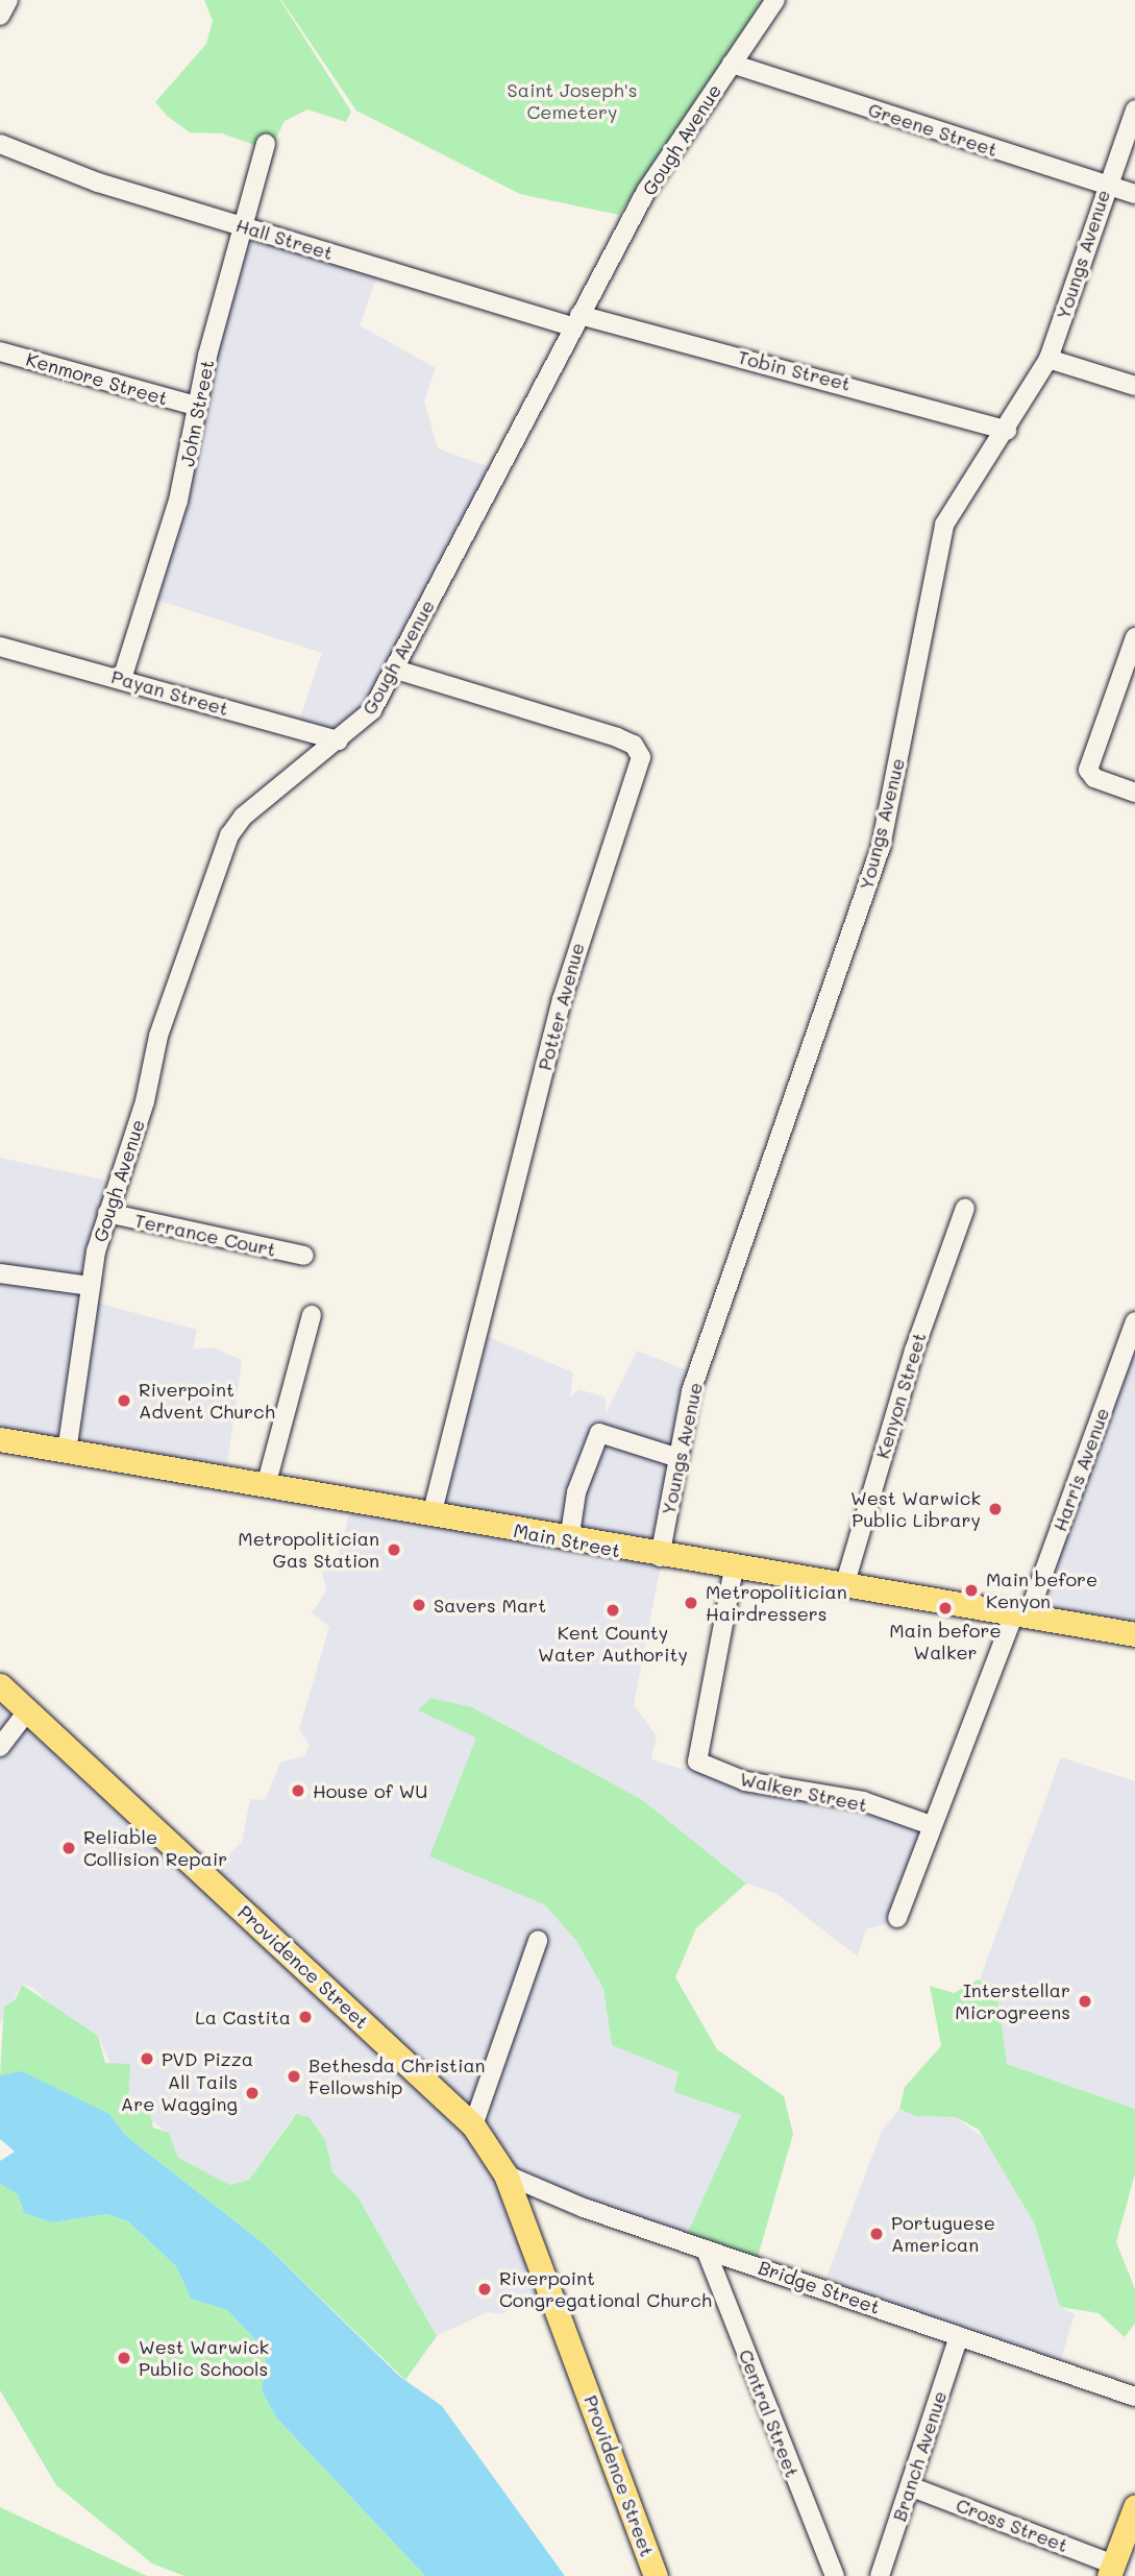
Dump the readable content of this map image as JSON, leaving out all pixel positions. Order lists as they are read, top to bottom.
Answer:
{
  "streets": {
    "main road": ["Main Street", "Providence Street"],
    "street": [
      "Greene Street",
      "Gough Avenue",
      "Hall Street",
      "Youngs Avenue",
      "Tobin Street",
      "Kenmore Street",
      "John Street",
      "Payan Street",
      "Potter Avenue",
      "Terrance Court",
      "Kenyon Street",
      "Harris Avenue",
      "Walker Street",
      "Bridge Street",
      "Central Street",
      "Branch Avenue",
      "Cross Street"
    ]
  },
  "crossings": [
    ["Greene Street", "Gough Avenue"],
    ["Greene Street", "Youngs Avenue"],
    ["Gough Avenue", "Hall Street"],
    ["Gough Avenue", "Tobin Street"],
    ["Gough Avenue", "Payan Street"],
    ["Gough Avenue", "Potter Avenue"],
    ["Gough Avenue", "Terrance Court"],
    ["Gough Avenue", "Main Street"],
    ["Hall Street", "Tobin Street"],
    ["Hall Street", "John Street"],
    ["Youngs Avenue", "Tobin Street"],
    ["Youngs Avenue", "Main Street"],
    ["Kenmore Street", "John Street"],
    ["John Street", "Payan Street"],
    ["Potter Avenue", "Main Street"],
    ["Kenyon Street", "Main Street"],
    ["Harris Avenue", "Main Street"],
    ["Main Street", "Walker Street"],
    ["Providence Street", "Bridge Street"],
    ["Bridge Street", "Central Street"],
    ["Bridge Street", "Branch Avenue"],
    ["Branch Avenue", "Cross Street"]
  ],
  "parks": ["Saint Joseph's Cemetery"],
  "places": [
    "Riverpoint Advent Church",
    "West Warwick Public Library",
    "Metropolitician Gas Station",
    "Main before Kenyon",
    "Metropolitician Hairdressers",
    "Savers Mart",
    "Main before Walker",
    "Kent County Water Authority",
    "House of WU",
    "Reliable Collision Repair",
    "Interstellar Microgreens",
    "La Castita",
    "PVD Pizza",
    "Bethesda Christian Fellowship",
    "All Tails Are Wagging",
    "Portuguese American",
    "Riverpoint Congregational Church",
    "West Warwick Public Schools"
  ]
}
